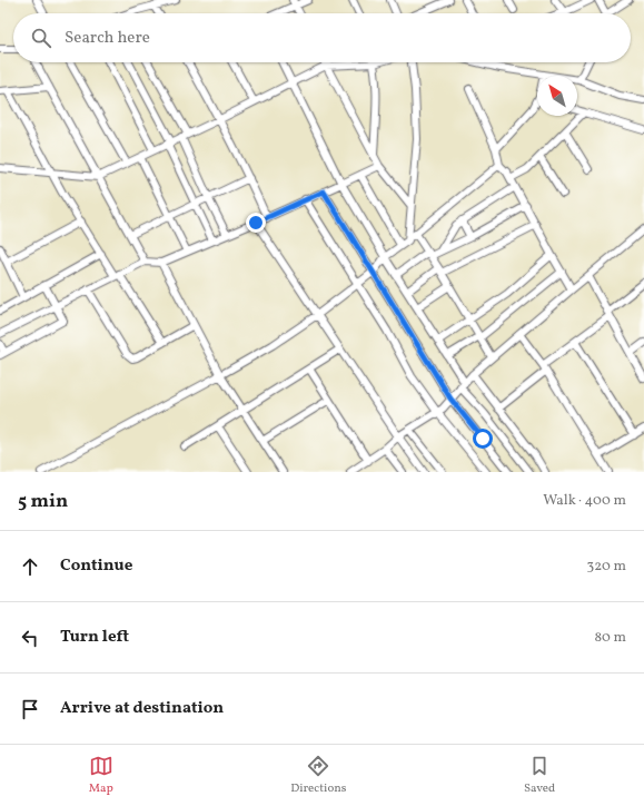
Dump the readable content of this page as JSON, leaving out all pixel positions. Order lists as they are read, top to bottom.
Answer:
{
  "north": "top left",
  "page": {
    "search": "Search here",
    "heading": ["5 min", "Walk · 400 m"],
    "list": [
      ["Continue", "320 m"],
      ["Turn left", "80 m"],
      "Arrive at destination"
    ],
    "nav": ["Map", "Directions", "Saved"]
  }
}
